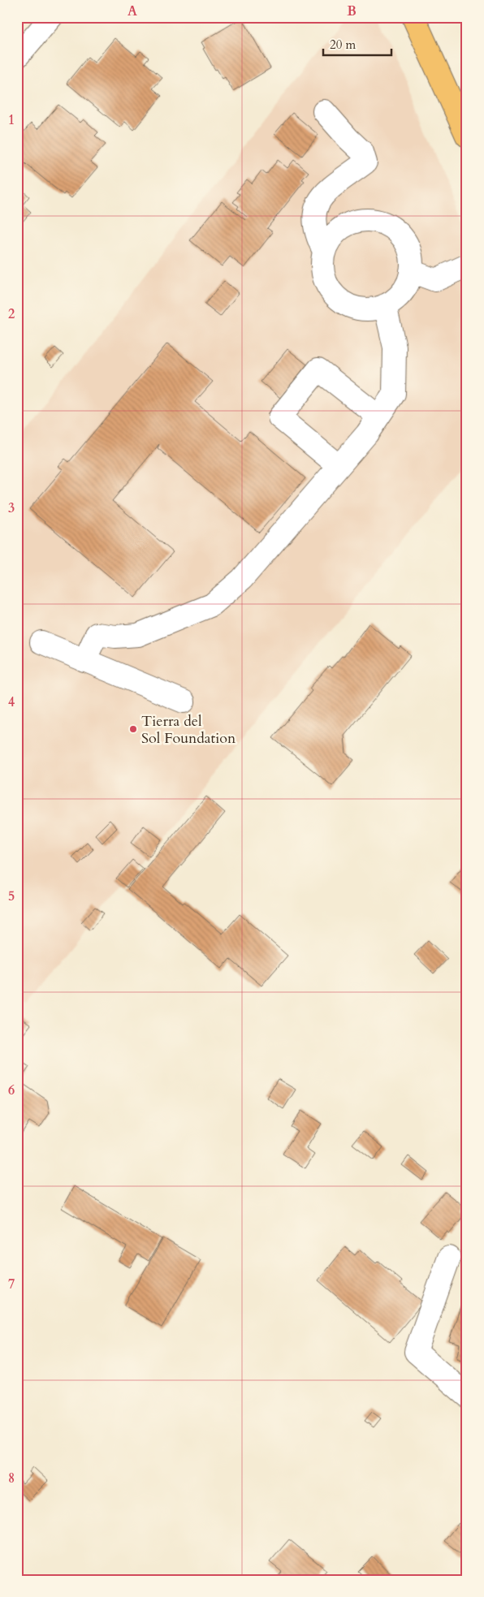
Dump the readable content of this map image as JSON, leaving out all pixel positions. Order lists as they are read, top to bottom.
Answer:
{
  "places": ["Tierra del Sol Foundation"],
  "scale_bar": "20 m",
  "grid": {
    "columns": ["A", "B"],
    "rows": [
      "1",
      "2",
      "3",
      "4",
      "5",
      "6",
      "7",
      "8"
    ]
  }
}
